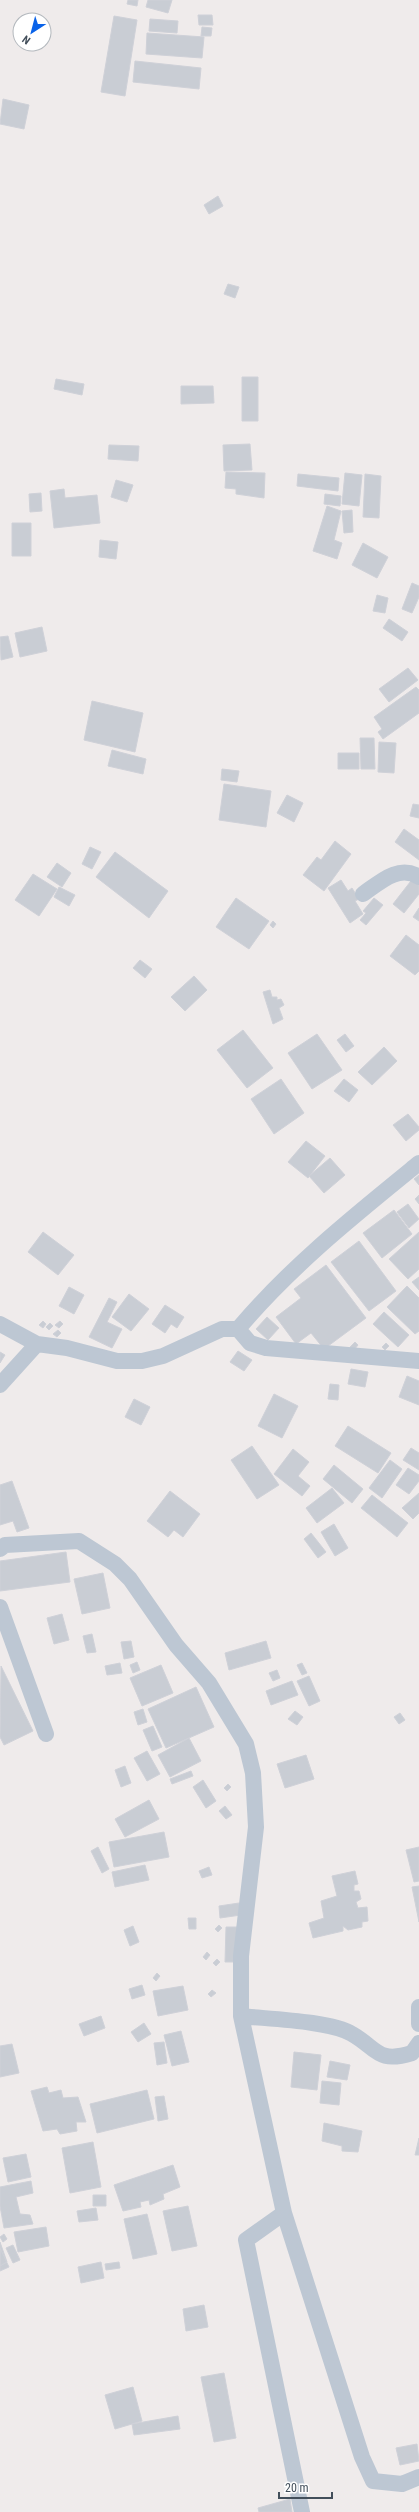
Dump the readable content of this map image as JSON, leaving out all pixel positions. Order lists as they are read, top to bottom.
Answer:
{
  "scale_bar": "20 m",
  "north": "bottom left"
}
